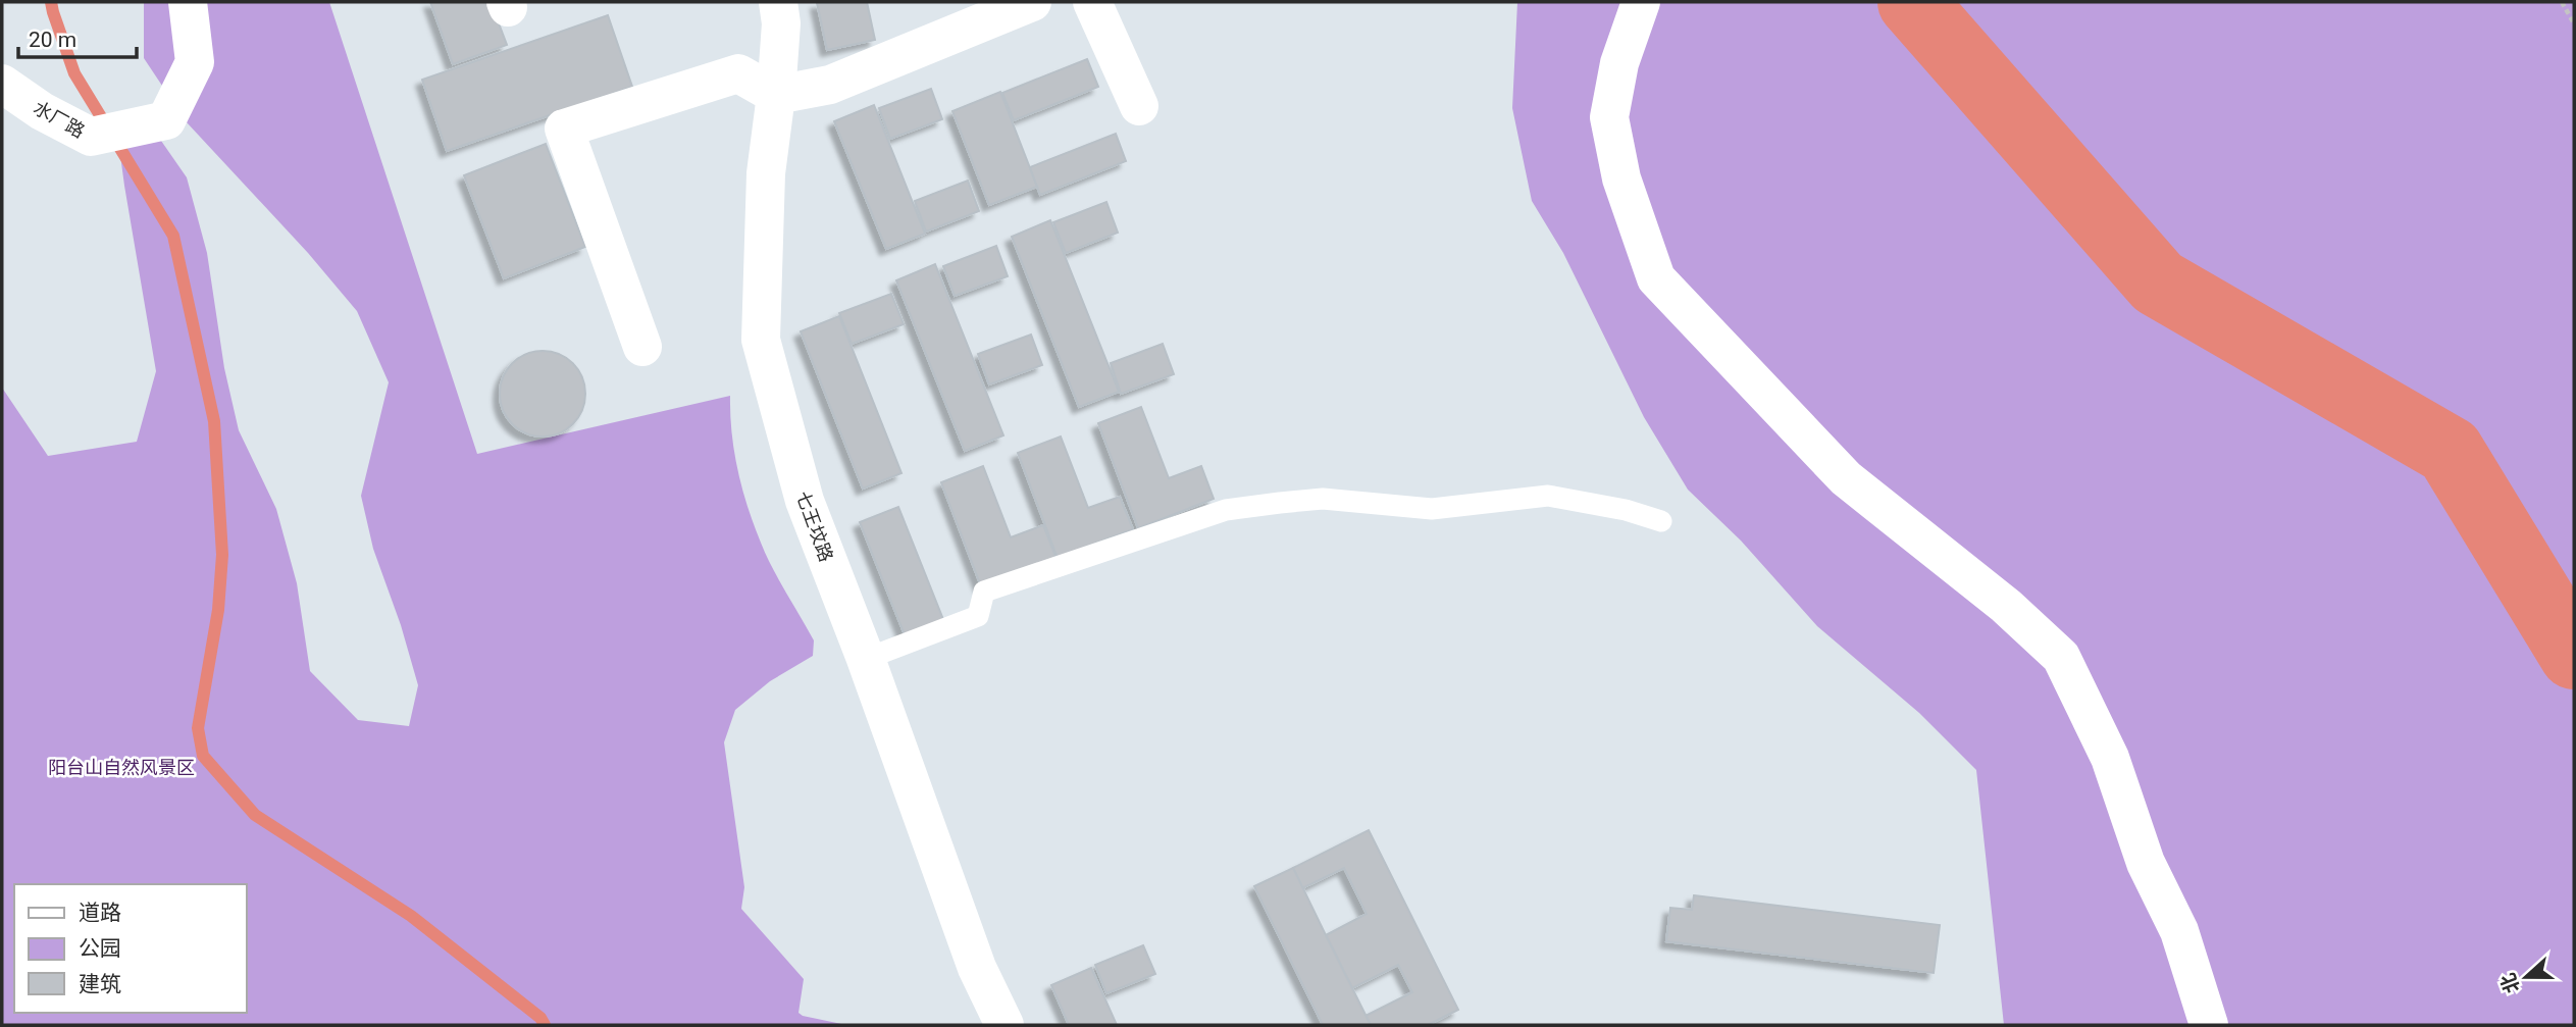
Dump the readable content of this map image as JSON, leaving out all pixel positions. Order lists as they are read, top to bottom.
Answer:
{
  "streets": {
    "street": ["水厂路", "七王坟路"]
  },
  "parks": ["阳台山自然风景区"],
  "legend": ["道路", "公园", "建筑"],
  "scale_bar": "20 m",
  "north": "left"
}
